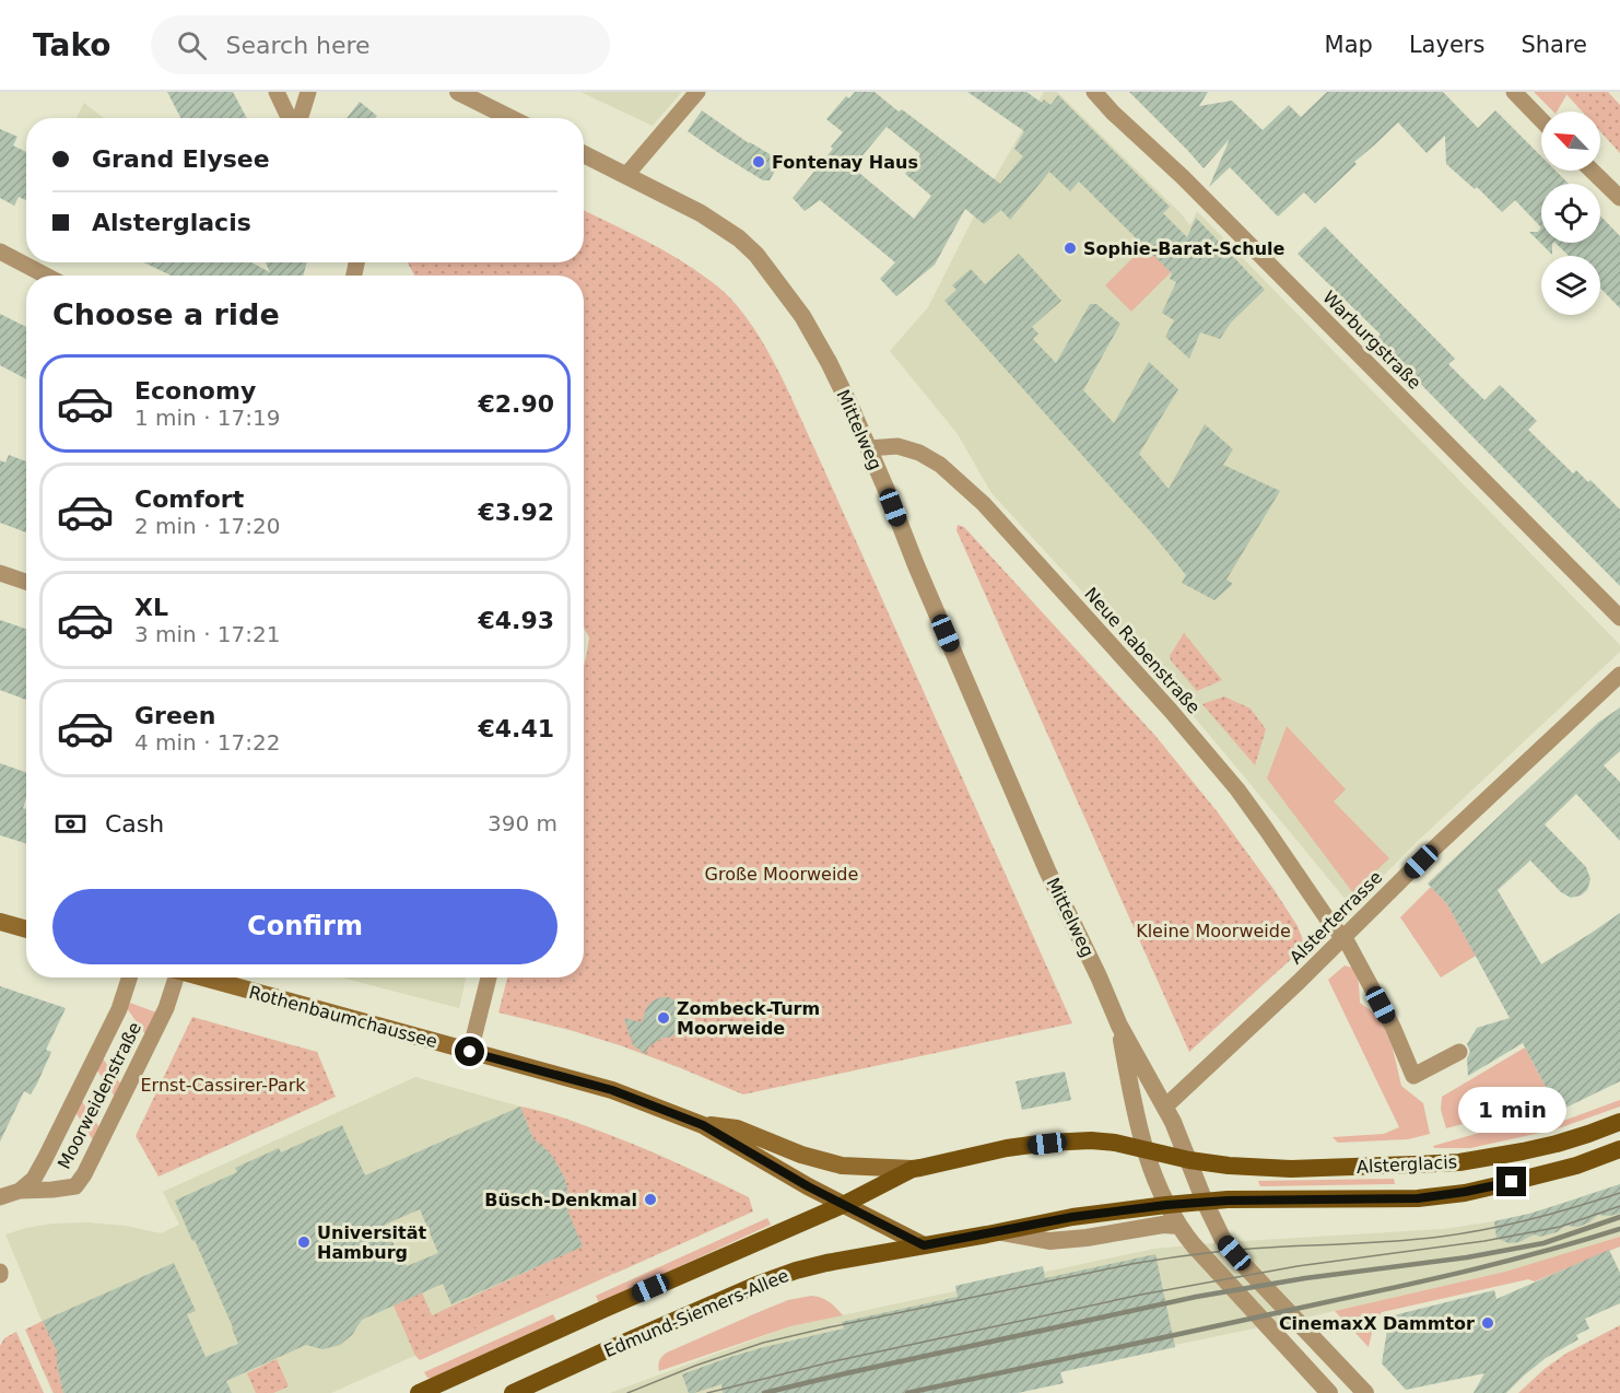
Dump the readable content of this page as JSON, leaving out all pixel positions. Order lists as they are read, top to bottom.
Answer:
{
  "streets": {
    "main road": ["Rothenbaumchaussee", "Alsterglacis", "Edmund-Siemers-Allee"],
    "street": [
      "Warburgstraße",
      "Mittelweg",
      "Neue Rabenstraße",
      "Alsterterrasse",
      "Moorweidenstraße"
    ]
  },
  "crossings": [
    ["Mittelweg", "Neue Rabenstraße"],
    ["Mittelweg", "Alsterterrasse"],
    ["Mittelweg", "Alsterglacis"],
    ["Neue Rabenstraße", "Alsterterrasse"],
    ["Rothenbaumchaussee", "Alsterglacis"],
    ["Rothenbaumchaussee", "Edmund-Siemers-Allee"],
    ["Alsterglacis", "Edmund-Siemers-Allee"]
  ],
  "parks": ["Große Moorweide", "Kleine Moorweide", "Ernst-Cassirer-Park"],
  "places": [
    "Fontenay Haus",
    "Sophie-Barat-Schule",
    "Zombeck-Turm Moorweide",
    "Büsch-Denkmal",
    "Universität Hamburg",
    "CinemaxX Dammtor"
  ],
  "north": "top left",
  "page": {
    "header": "Tako",
    "search": "Search here",
    "nav": ["Map", "Layers", "Share"],
    "banner": ["Grand Elysee", "Alsterglacis"],
    "heading": "Choose a ride",
    "list": [
      {
        "name": "Economy",
        "note": "1 min · 17:19",
        "value": "€2.90"
      },
      {
        "name": "Comfort",
        "note": "2 min · 17:20",
        "value": "€3.92"
      },
      {
        "name": "XL",
        "note": "3 min · 17:21",
        "value": "€4.93"
      },
      {
        "name": "Green",
        "note": "4 min · 17:22",
        "value": "€4.41"
      }
    ],
    "pay": ["Cash", "390 m"],
    "buttons": "Confirm",
    "bubble": "1 min"
  }
}
